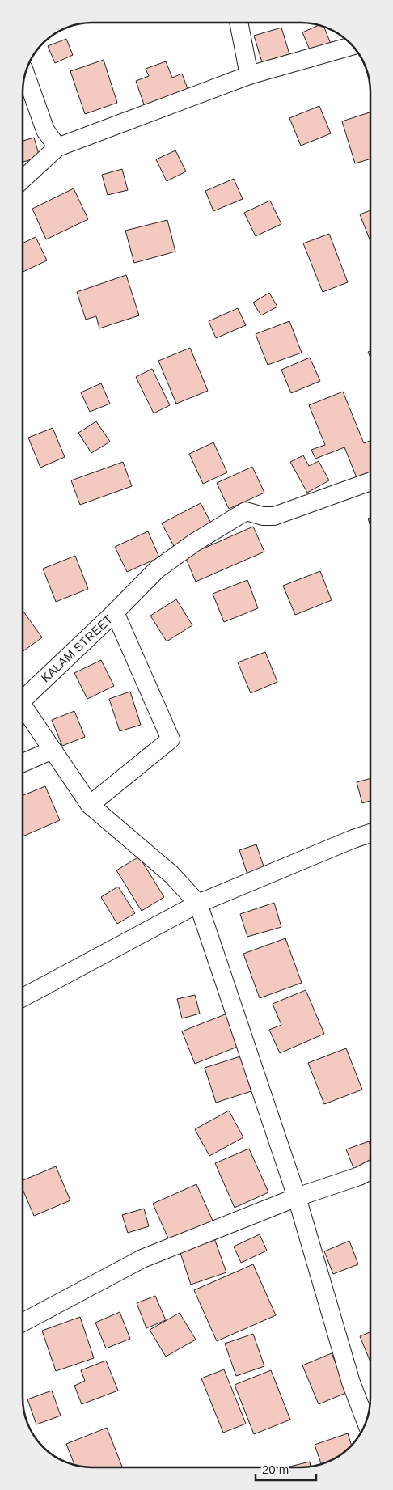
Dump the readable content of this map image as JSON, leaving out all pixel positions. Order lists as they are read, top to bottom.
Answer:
{
  "streets": {
    "street": ["KALAM STREET"]
  },
  "scale_bar": "20 m"
}
